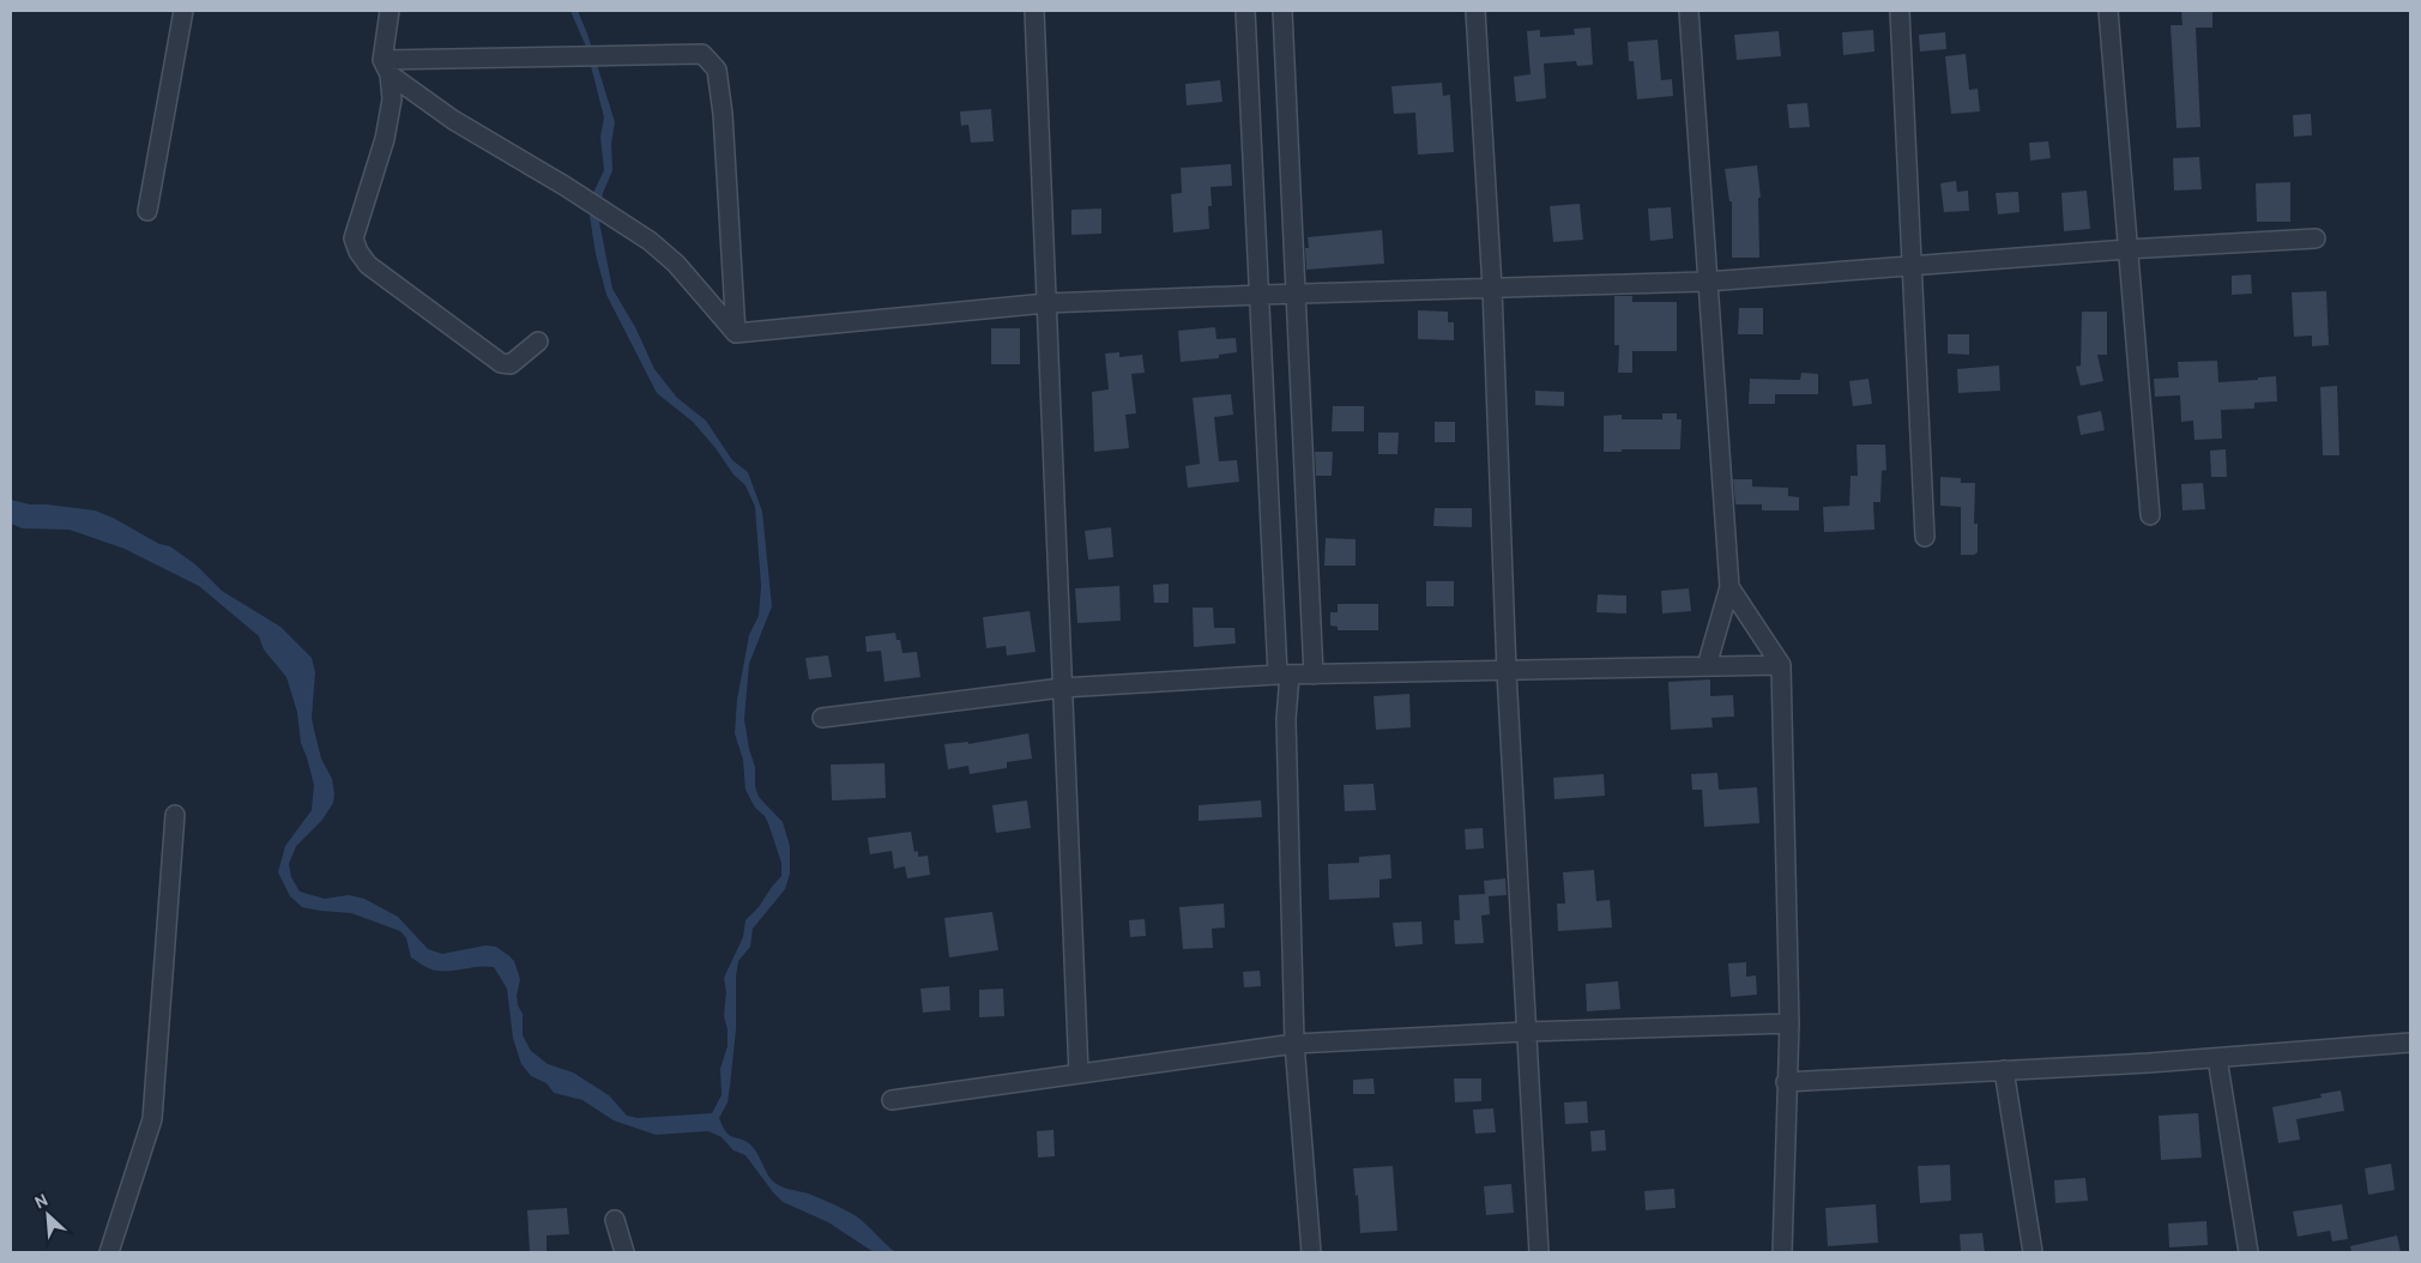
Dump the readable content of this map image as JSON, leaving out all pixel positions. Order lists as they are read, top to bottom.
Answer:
{
  "north": "top left"
}
